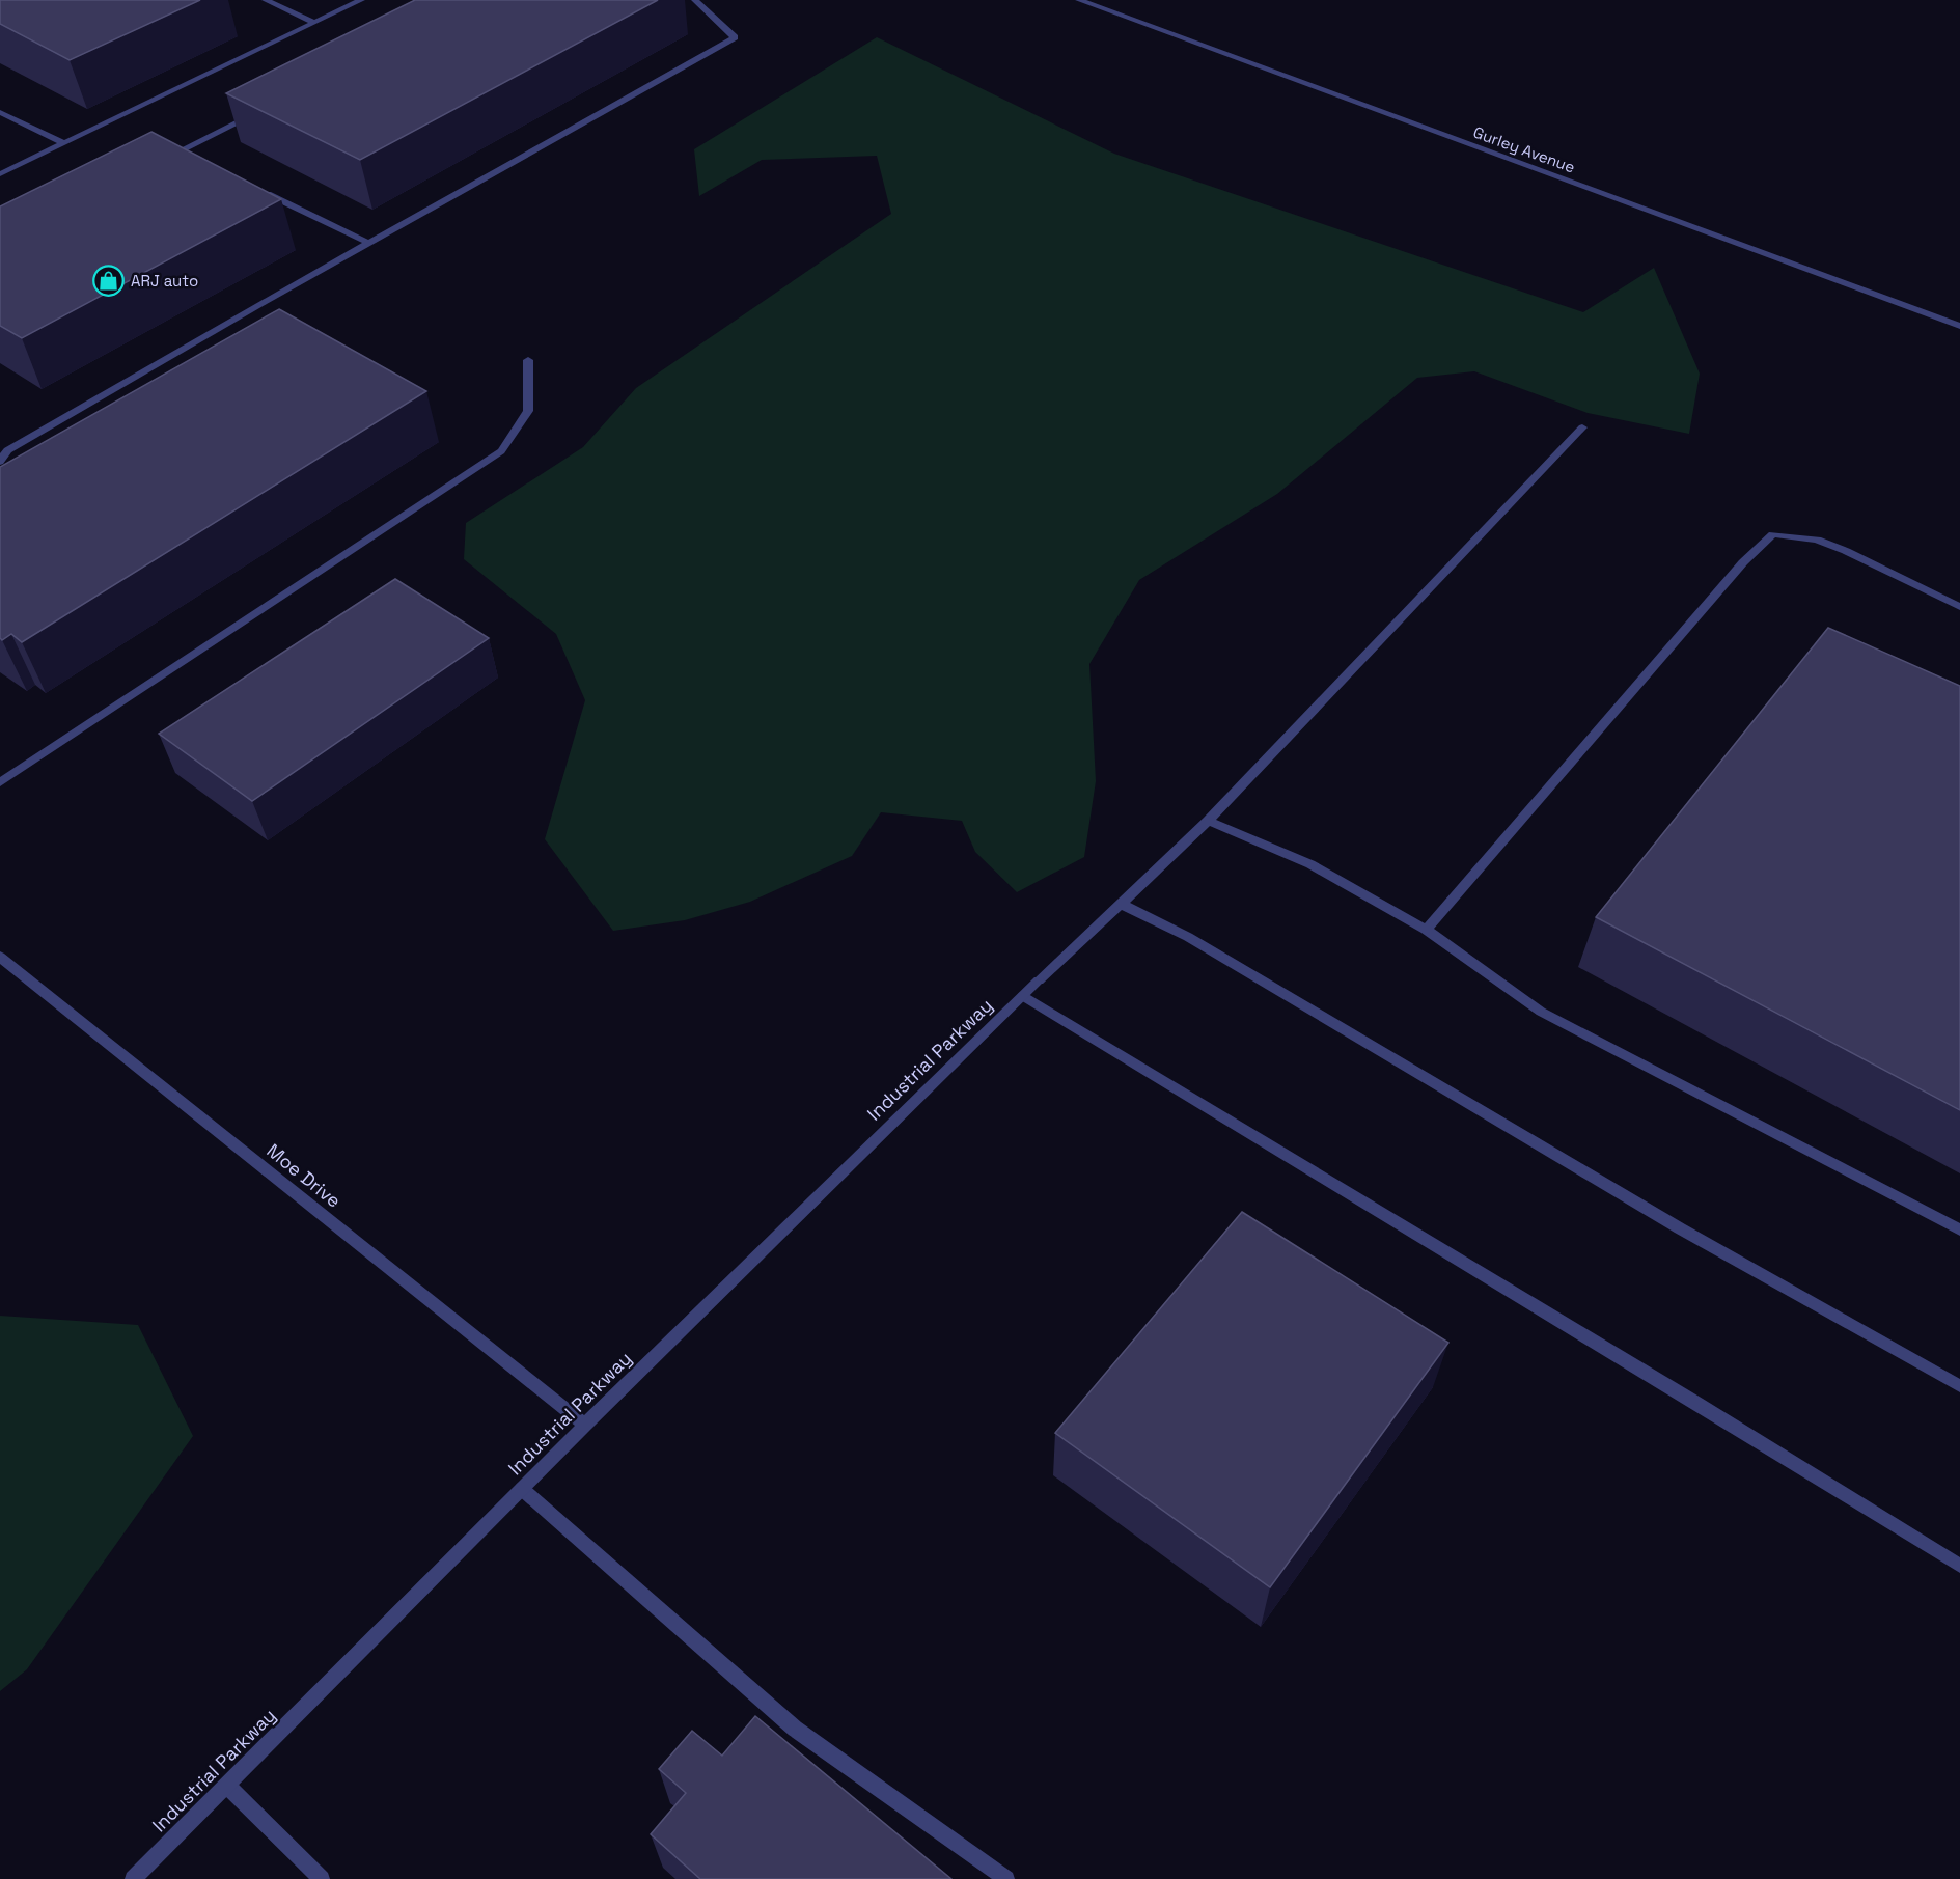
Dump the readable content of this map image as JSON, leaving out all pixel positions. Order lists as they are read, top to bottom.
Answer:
{
  "streets": {
    "street": ["Gurley Avenue", "Industrial Parkway", "Moe Drive"]
  },
  "crossings": [
    ["Industrial Parkway", "Moe Drive"]
  ],
  "places": {
    "shop": ["ARJ auto"]
  }
}
